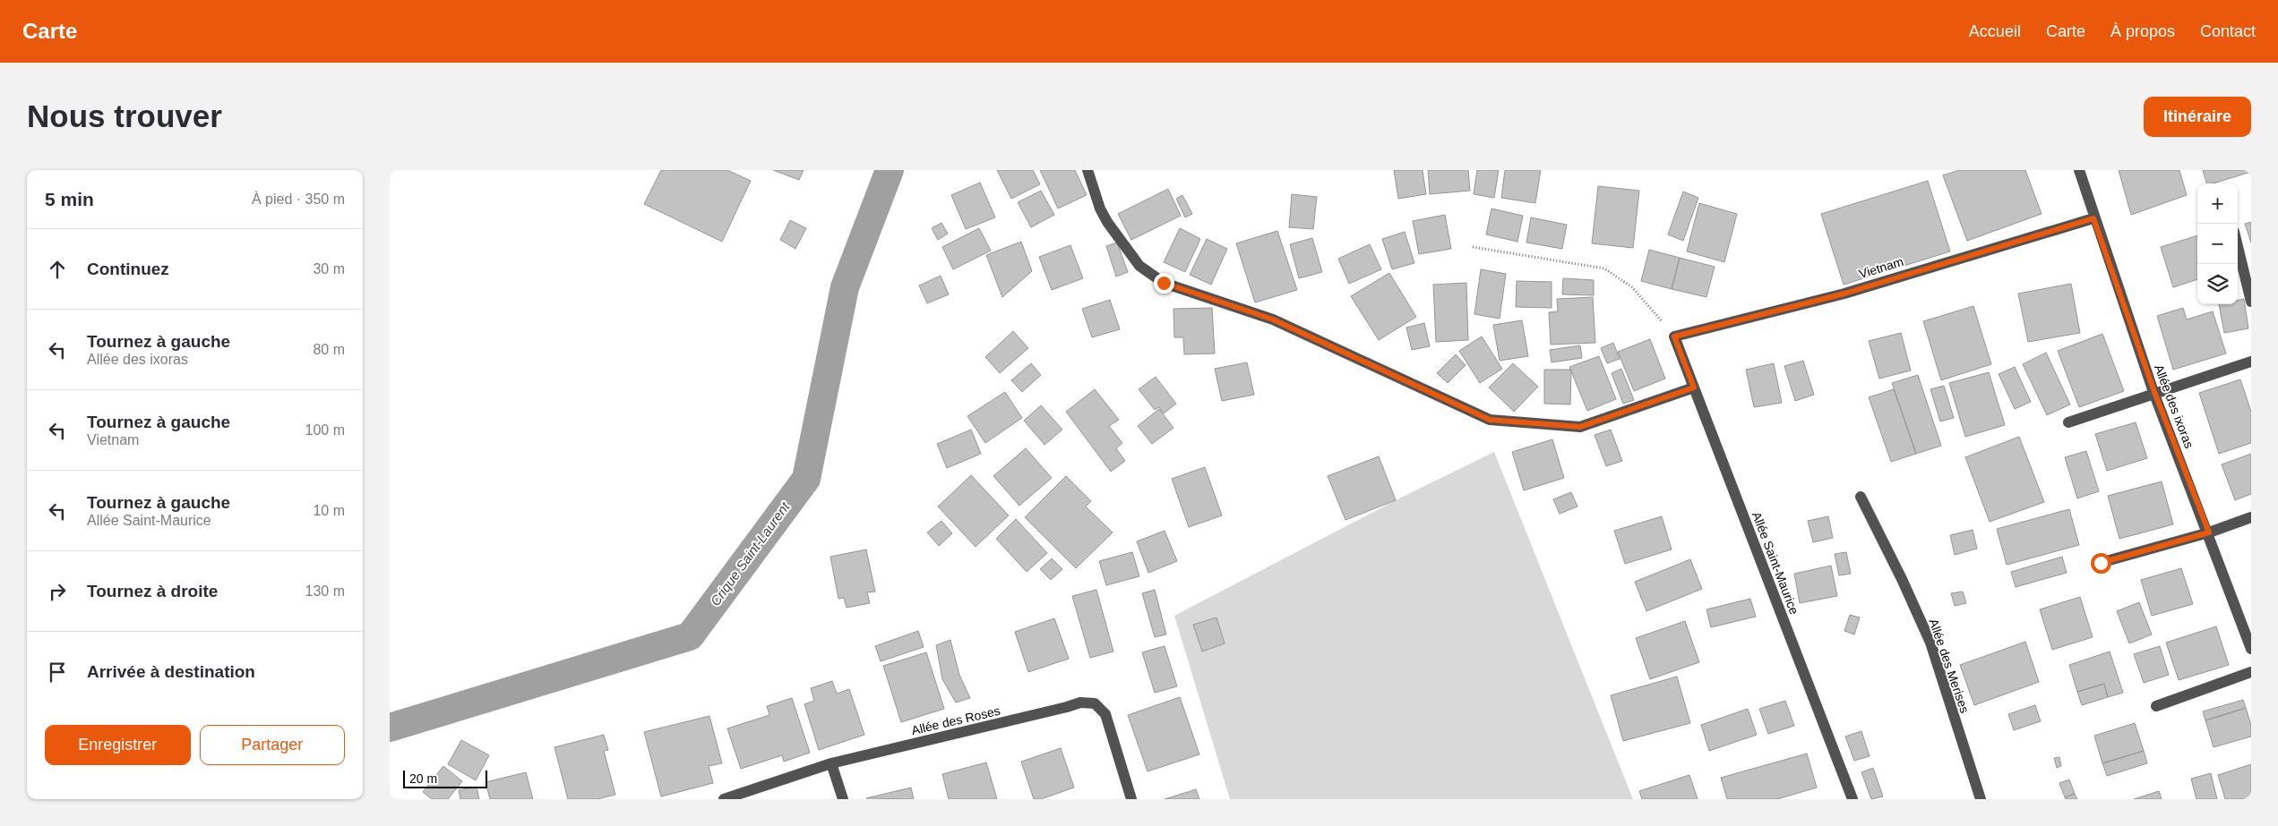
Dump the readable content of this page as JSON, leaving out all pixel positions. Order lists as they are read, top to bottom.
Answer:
{
  "streets": {
    "street": [
      "Vietnam",
      "Allée des ixoras",
      "Allée Saint-Maurice",
      "Allée des Merises",
      "Allée des Roses"
    ]
  },
  "crossings": [
    ["Vietnam", "Allée des ixoras"],
    ["Vietnam", "Allée Saint-Maurice"]
  ],
  "water": ["Crique Saint-Laurent"],
  "scale_bar": "20 m",
  "page": {
    "header": "Carte",
    "nav": [
      "Accueil",
      "Carte",
      "À propos",
      "Contact"
    ],
    "buttons": [
      "Itinéraire",
      ["Enregistrer", "Partager"]
    ],
    "title": "Nous trouver",
    "heading": ["5 min", "À pied · 350 m"],
    "map_buttons": ["+", "−"],
    "list": [
      ["Continuez", "30 m"],
      ["Tournez à gauche", "Allée des ixoras", "80 m"],
      ["Tournez à gauche", "Vietnam", "100 m"],
      ["Tournez à gauche", "Allée Saint-Maurice", "10 m"],
      ["Tournez à droite", "130 m"],
      "Arrivée à destination"
    ],
    "scale": "20 m"
  }
}
